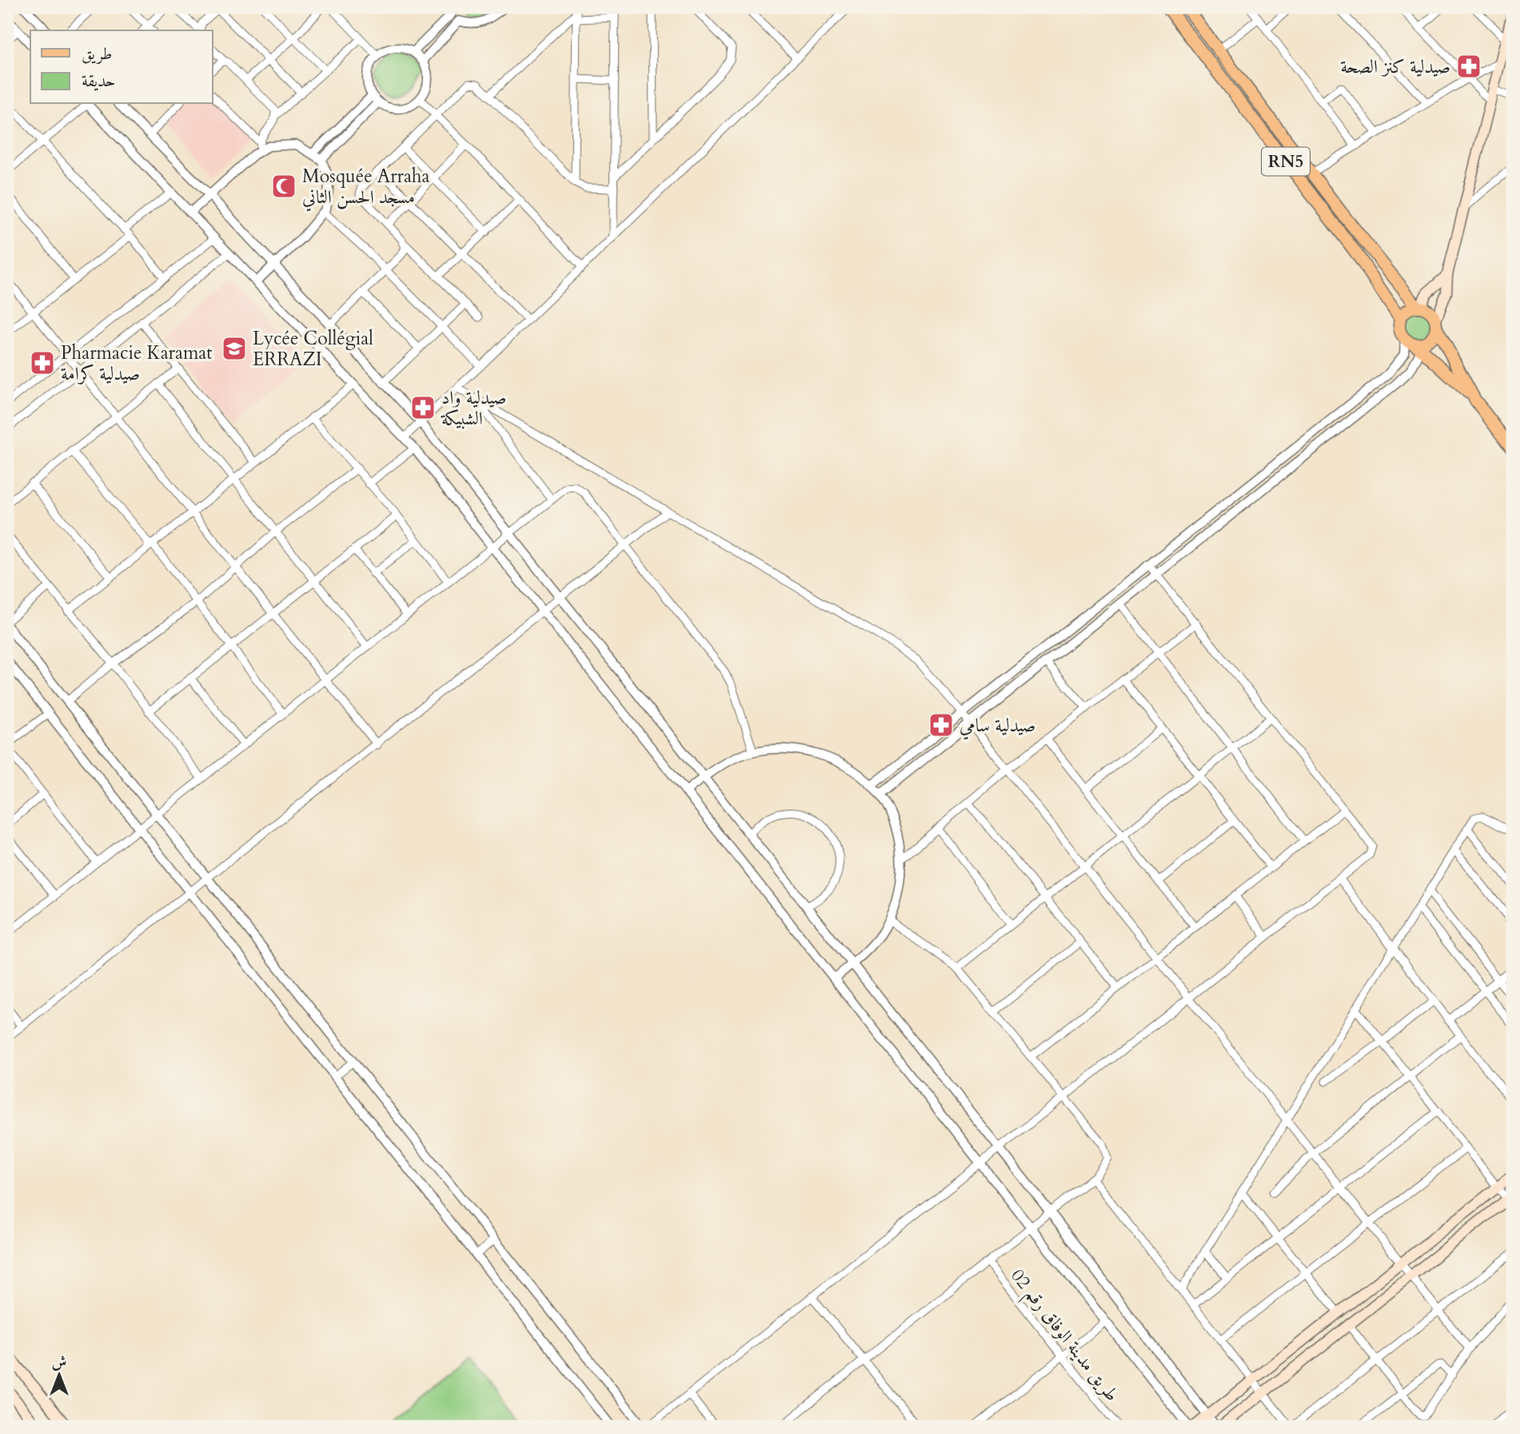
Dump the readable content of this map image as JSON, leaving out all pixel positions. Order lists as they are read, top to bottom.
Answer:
{
  "streets": {
    "main road": ["RN5"],
    "street": ["طريق مدينة الوفاق رقم 02"]
  },
  "places": {
    "pharmacy": [
      "صيدلية كنز الصحة",
      "Pharmacie Karamat صيدلية كرامة",
      "صيدلية واد الشبيكة",
      "صيدلية سامي"
    ],
    "mosque": ["Mosquée Arraha مسجد الحسن الثاني"],
    "school or university": ["Lycée Collégial ERRAZI"]
  },
  "legend": ["طريق", "حديقة"],
  "north": "top"
}
